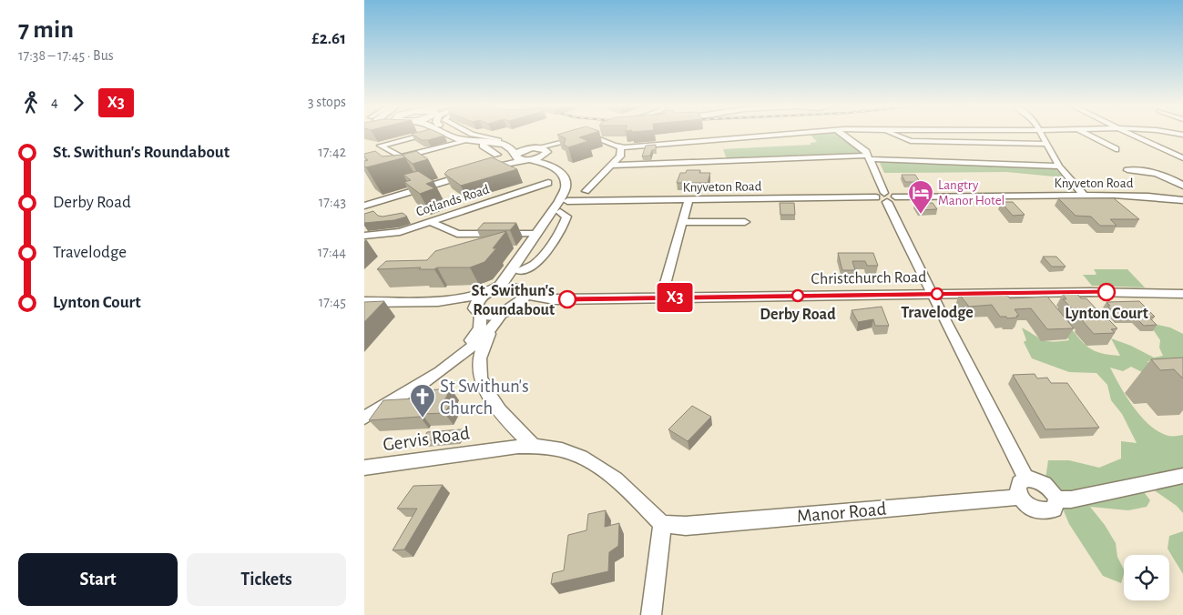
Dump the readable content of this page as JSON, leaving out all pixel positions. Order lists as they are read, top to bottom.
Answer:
{
  "streets": {
    "main road": ["Christchurch Road"],
    "street": [
      "Knyveton Road",
      "Cotlands Road",
      "Gervis Road",
      "Manor Road"
    ]
  },
  "crossings": [
    ["Christchurch Road", "Gervis Road"]
  ],
  "places": {
    "hotel": ["Langtry Manor Hotel"],
    "other": [
      "Lynton Court",
      "Travelodge",
      "Derby Road",
      "St. Swithun's Roundabout"
    ],
    "church": ["St Swithun's Church"]
  },
  "lines": ["bus line X3"],
  "page": {
    "heading": ["7 min", "17:38 – 17:45 · Bus", "£2.61"],
    "on_map": "X3",
    "legs": ["4", "X3", "3 stops"],
    "list": [
      {
        "name": "St. Swithun's Roundabout",
        "value": "17:42"
      },
      {
        "name": "Derby Road",
        "value": "17:43"
      },
      {
        "name": "Travelodge",
        "value": "17:44"
      },
      {
        "name": "Lynton Court",
        "value": "17:45"
      }
    ],
    "buttons": ["Start", "Tickets"]
  }
}
